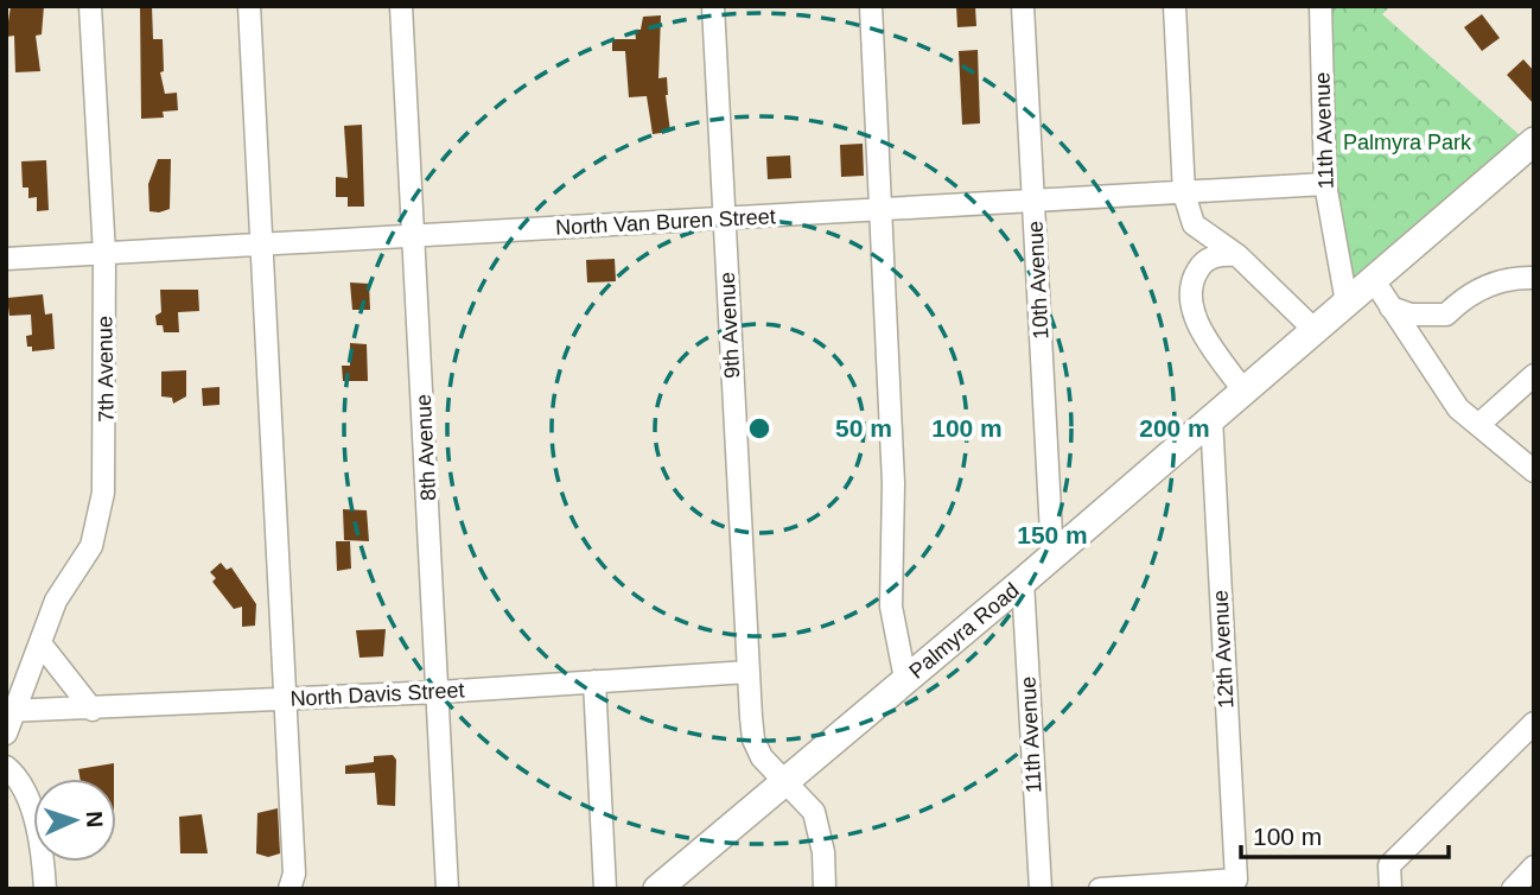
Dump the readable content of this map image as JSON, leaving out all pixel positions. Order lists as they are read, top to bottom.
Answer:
{
  "streets": {
    "main road": ["Palmyra Road"],
    "street": [
      "11th Avenue",
      "North Van Buren Street",
      "10th Avenue",
      "9th Avenue",
      "7th Avenue",
      "8th Avenue",
      "12th Avenue",
      "North Davis Street"
    ]
  },
  "crossings": [
    ["11th Avenue", "North Van Buren Street"],
    ["11th Avenue", "Palmyra Road"],
    ["North Van Buren Street", "10th Avenue"],
    ["North Van Buren Street", "9th Avenue"],
    ["North Van Buren Street", "7th Avenue"],
    ["North Van Buren Street", "8th Avenue"],
    ["10th Avenue", "Palmyra Road"],
    ["9th Avenue", "Palmyra Road"],
    ["9th Avenue", "North Davis Street"],
    ["7th Avenue", "North Davis Street"],
    ["8th Avenue", "North Davis Street"],
    ["Palmyra Road", "12th Avenue"]
  ],
  "parks": ["Palmyra Park"],
  "scale_bar": "100 m",
  "north": "right",
  "rings": [
    "50 m",
    "100 m",
    "200 m",
    "150 m"
  ]
}
